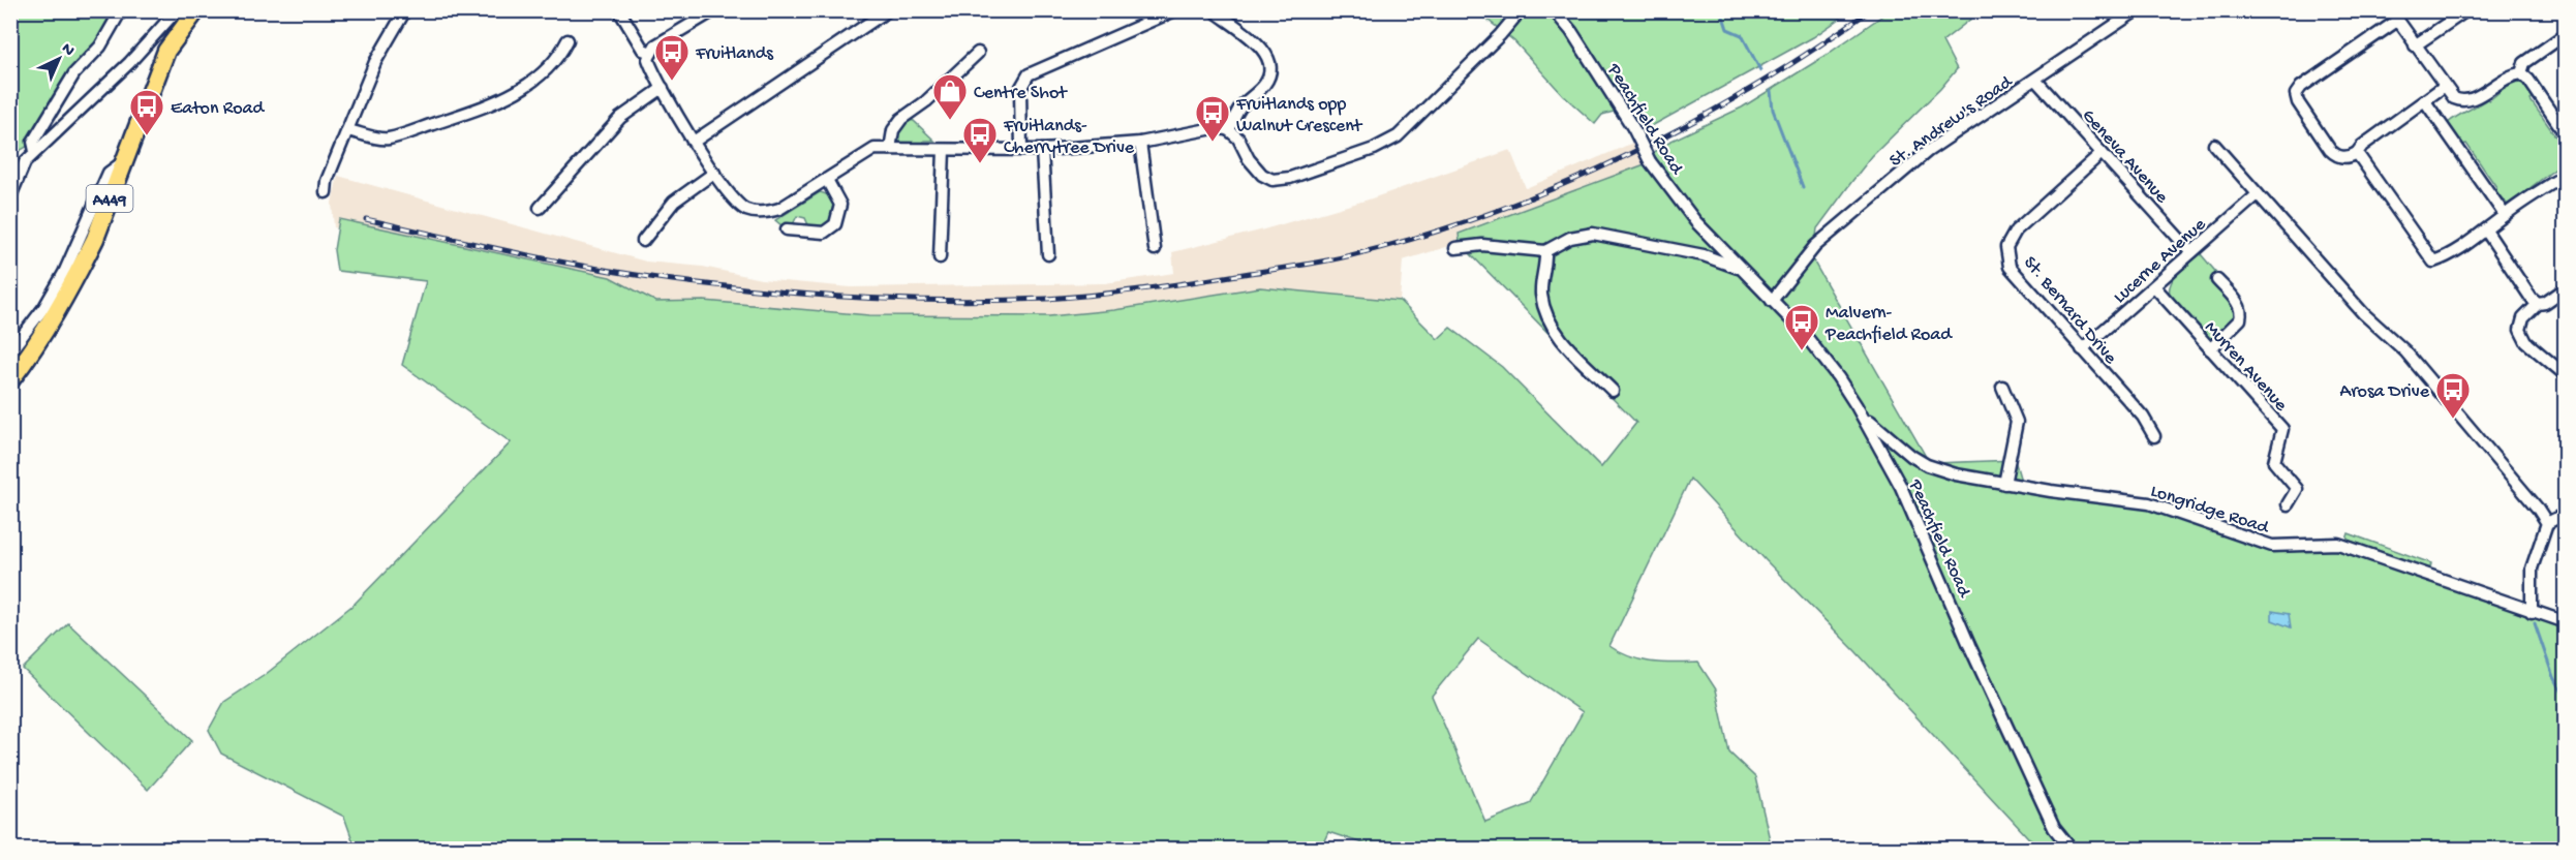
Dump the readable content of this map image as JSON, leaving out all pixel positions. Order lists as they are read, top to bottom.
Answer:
{
  "streets": {
    "highway": ["A449"],
    "street": [
      "Peachfield Road",
      "St. Andrew's Road",
      "Geneva Avenue",
      "Lucerne Avenue",
      "St. Bernard Drive",
      "Murren Avenue",
      "Longridge Road"
    ]
  },
  "crossings": [
    ["Peachfield Road", "St. Andrew's Road"],
    ["Peachfield Road", "Longridge Road"],
    ["St. Andrew's Road", "Geneva Avenue"],
    ["Geneva Avenue", "Lucerne Avenue"],
    ["Geneva Avenue", "St. Bernard Drive"],
    ["Lucerne Avenue", "St. Bernard Drive"],
    ["Lucerne Avenue", "Murren Avenue"]
  ],
  "places": {
    "bus stop": [
      "Fruitlands",
      "Eaton Road",
      "Fruitlands opp Walnut Crescent",
      "Fruitlands- Cherrytree Drive",
      "Malvern- Peachfield Road",
      "Arosa Drive"
    ],
    "shop": ["Centre Shot"]
  },
  "north": "top right"
}
